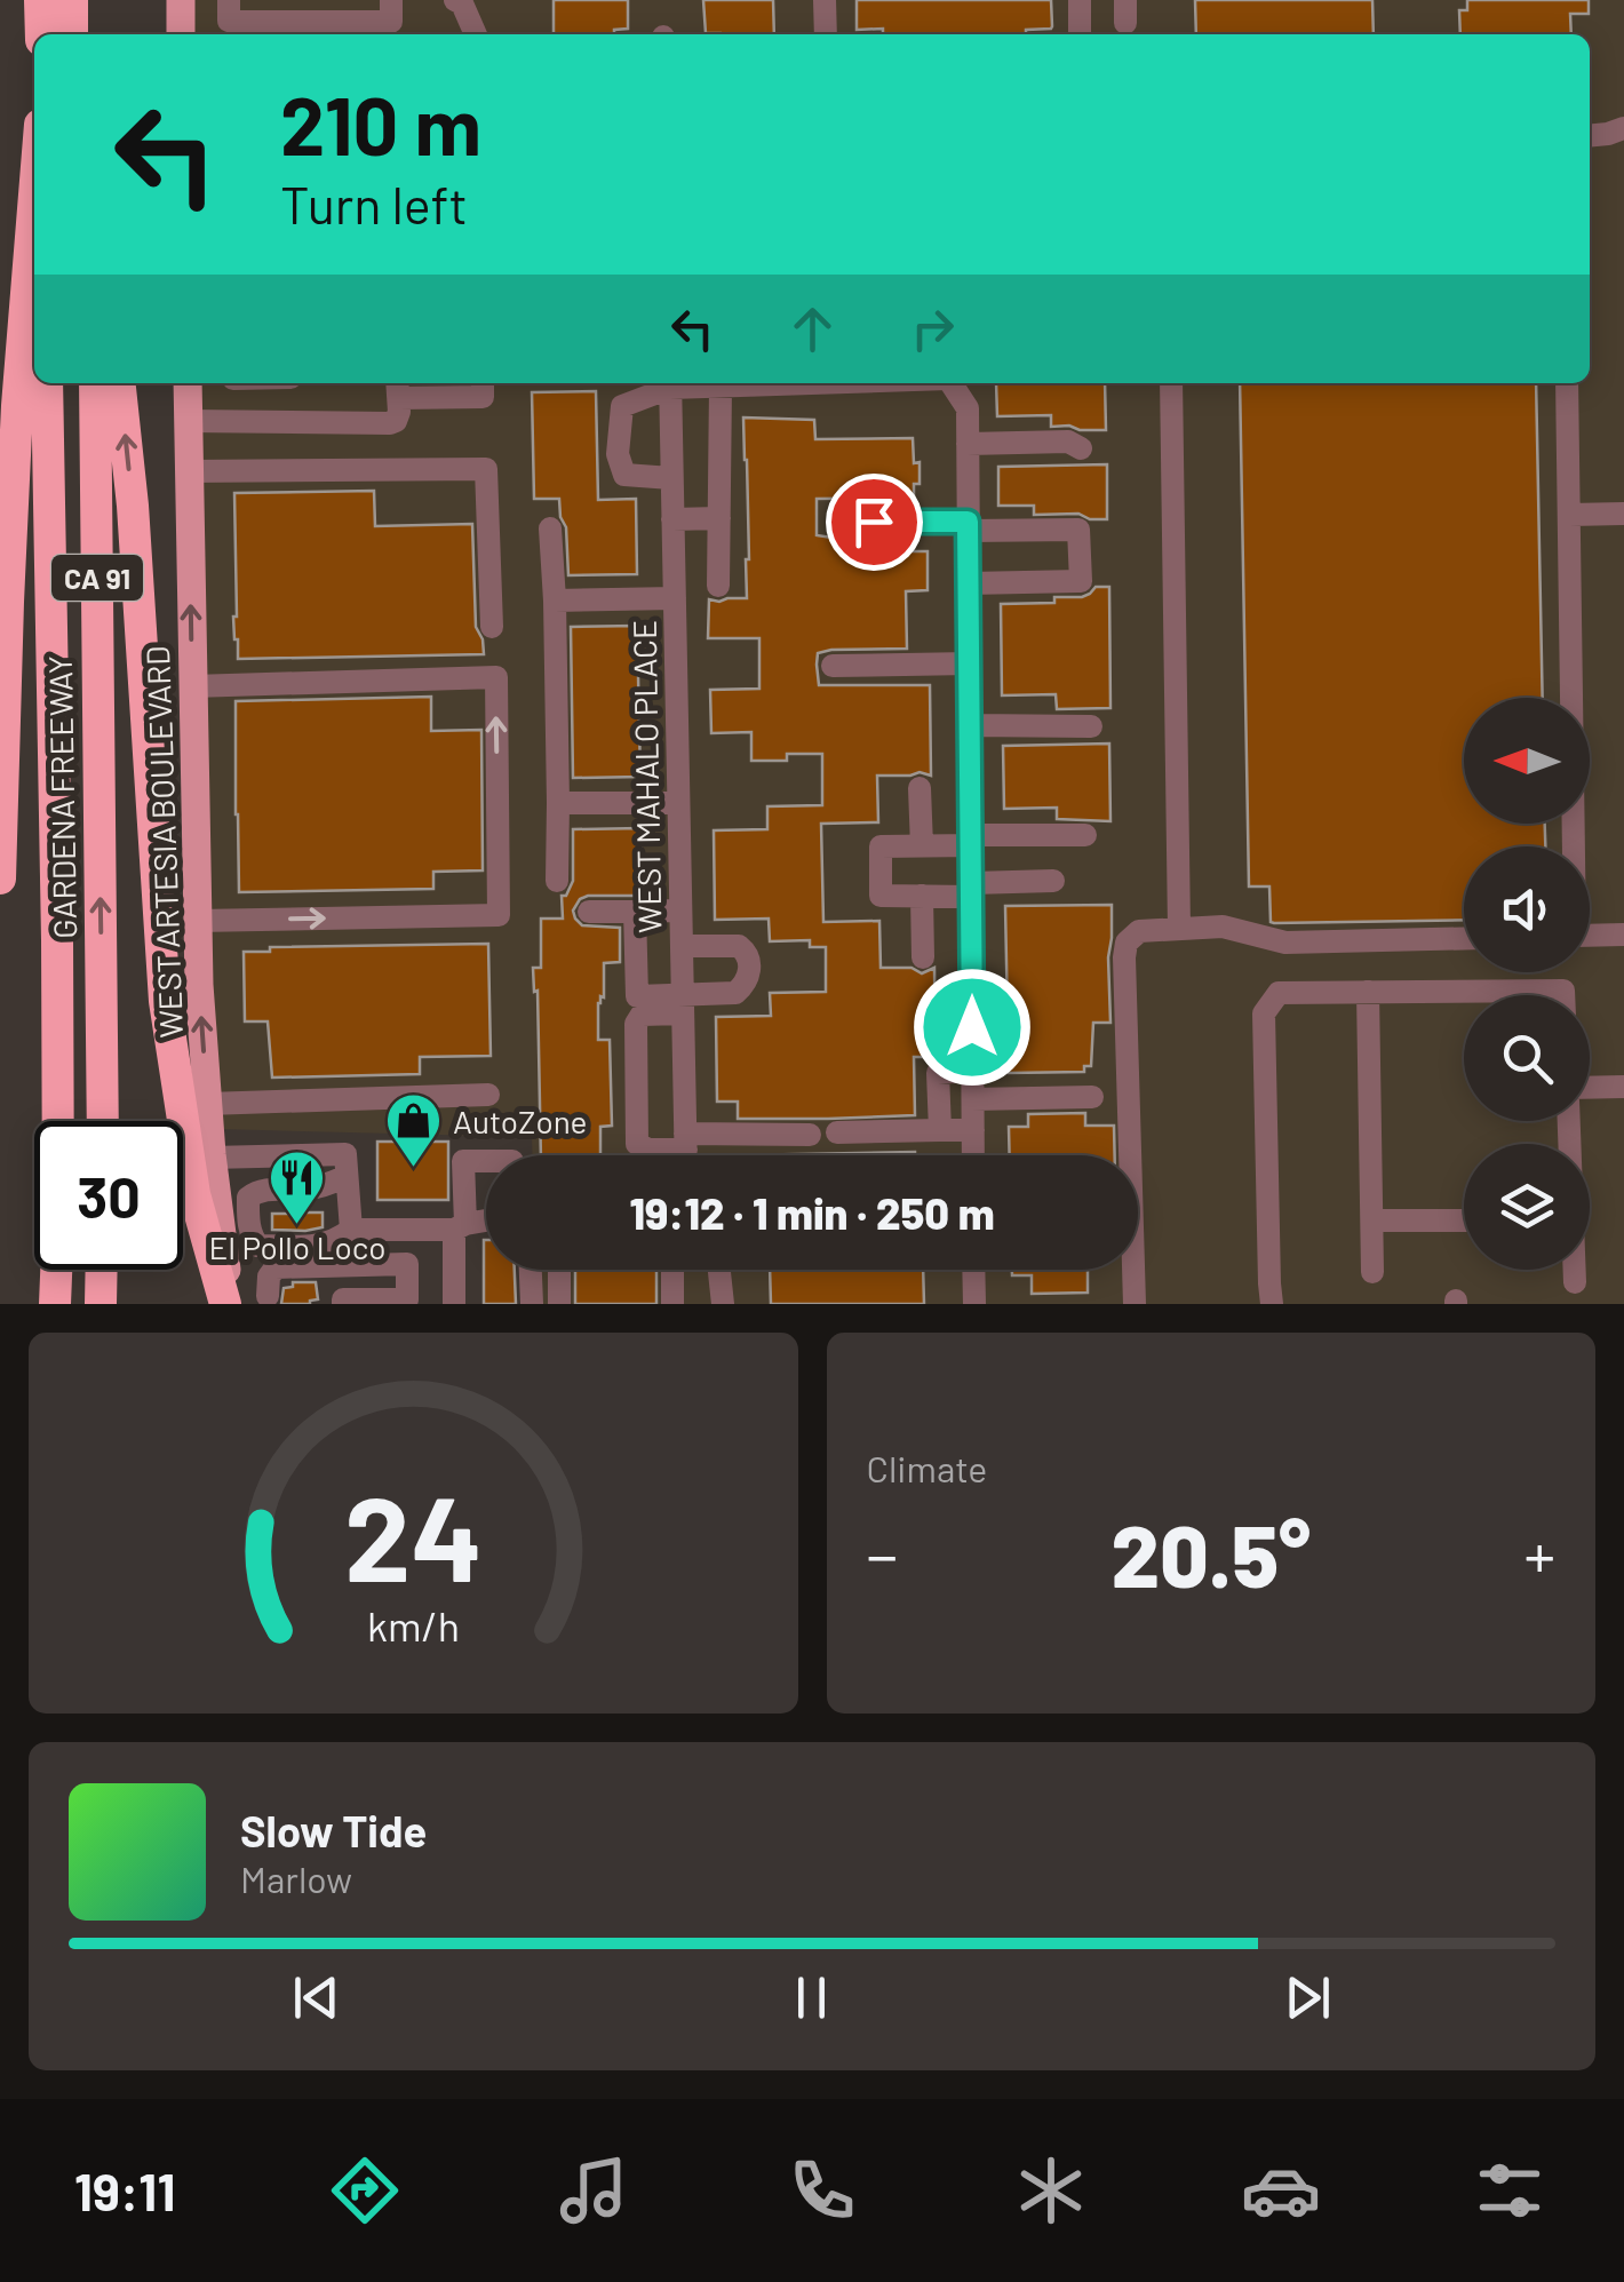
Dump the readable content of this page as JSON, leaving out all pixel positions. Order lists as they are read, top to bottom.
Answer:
{
  "streets": {
    "highway": ["CA 91", "GARDENA FREEWAY"],
    "main road": ["WEST ARTESIA BOULEVARD"],
    "street": ["WEST MAHALO PLACE"]
  },
  "one_way": ["WEST ARTESIA BOULEVARD"],
  "places": {
    "shop": ["AutoZone"],
    "restaurant": ["El Pollo Loco"]
  },
  "north": "left",
  "page": {
    "turn": ["210 m", "Turn left"],
    "limit": "30",
    "trip": "19:12 · 1 min · 250 m",
    "tile": "Climate",
    "heat": ["−", "20.5°", "+"],
    "song": ["Slow Tide", "Marlow"],
    "tabs": "19:11",
    "gauge": ["24", "km/h"]
  }
}
